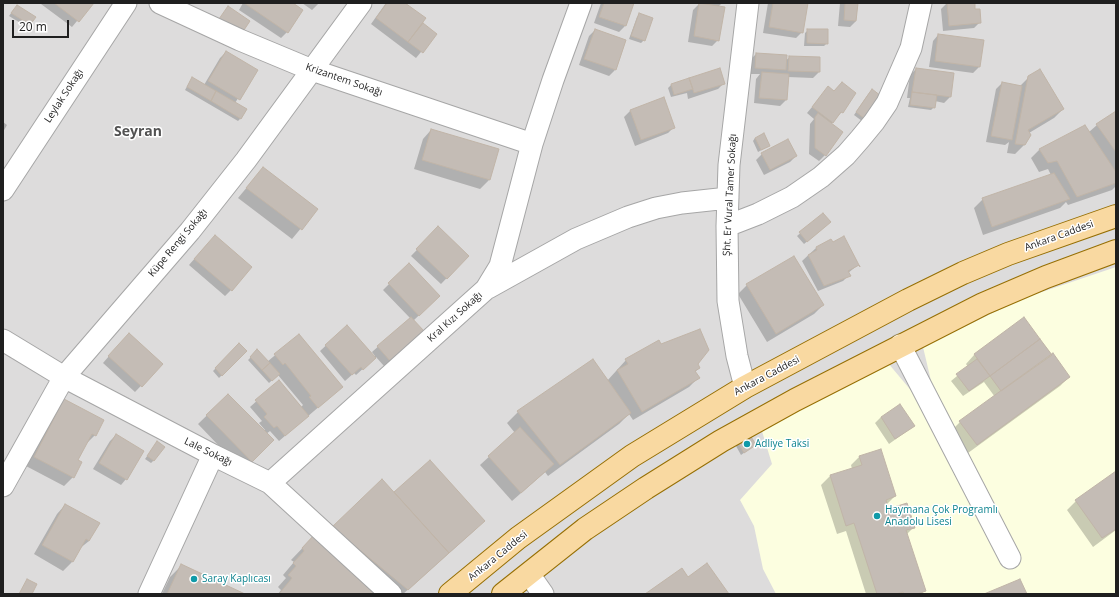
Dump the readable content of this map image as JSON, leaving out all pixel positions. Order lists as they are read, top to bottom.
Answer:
{
  "streets": {
    "main road": ["Ankara Caddesi"],
    "street": [
      "Krizantem Sokağı",
      "Leylak Sokağı",
      "Şht. Er Vural Tamer Sokağı",
      "Küpe Rengi Sokağı",
      "Kral Kızı Sokağı",
      "Lale Sokağı"
    ]
  },
  "crossings": [
    ["Krizantem Sokağı", "Küpe Rengi Sokağı"],
    ["Krizantem Sokağı", "Kral Kızı Sokağı"],
    ["Şht. Er Vural Tamer Sokağı", "Ankara Caddesi"],
    ["Küpe Rengi Sokağı", "Lale Sokağı"],
    ["Kral Kızı Sokağı", "Lale Sokağı"]
  ],
  "districts": ["Seyran"],
  "places": ["Adliye Taksi", "Haymana Çok Programlı Anadolu Lisesi", "Saray Kaplıcası"],
  "scale_bar": "20 m"
}
